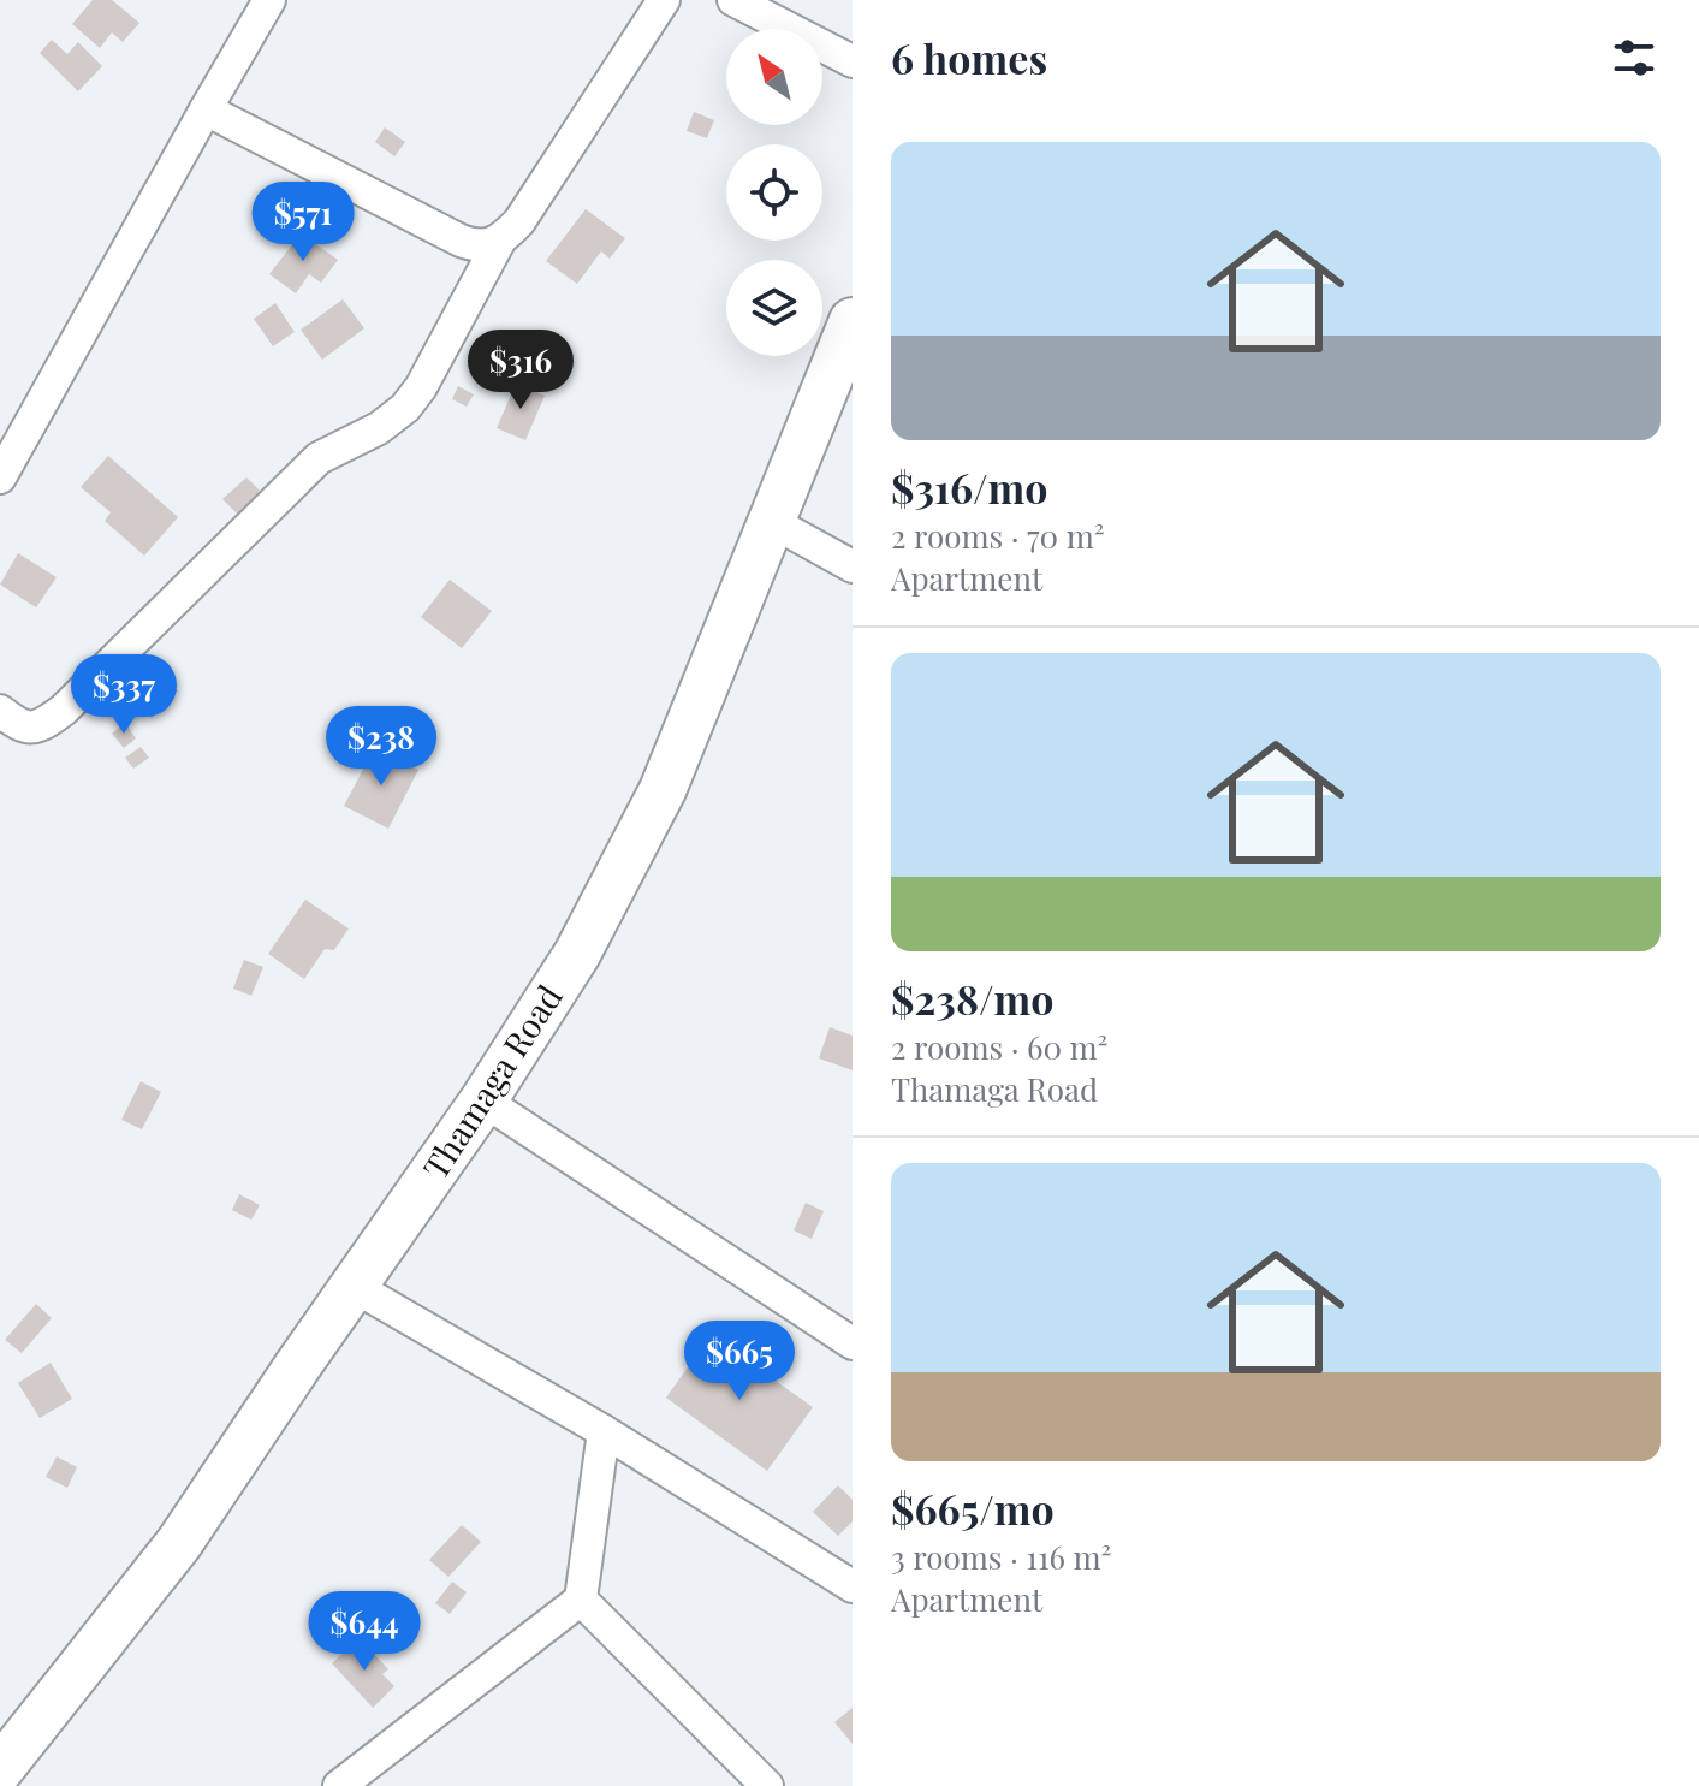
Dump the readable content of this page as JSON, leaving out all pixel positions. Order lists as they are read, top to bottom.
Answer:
{
  "streets": {
    "main road": ["Thamaga Road"]
  },
  "north": "top left",
  "page": {
    "heading": "6 homes",
    "list": [
      {
        "name": "$316/mo",
        "note": "2 rooms · 70 m² · Apartment"
      },
      {
        "name": "$238/mo",
        "note": "2 rooms · 60 m² · Thamaga Road"
      },
      {
        "name": "$665/mo",
        "note": "3 rooms · 116 m² · Apartment"
      }
    ],
    "price": [
      "$571",
      "$316",
      "$337",
      "$238",
      "$665",
      "$644"
    ]
  }
}
